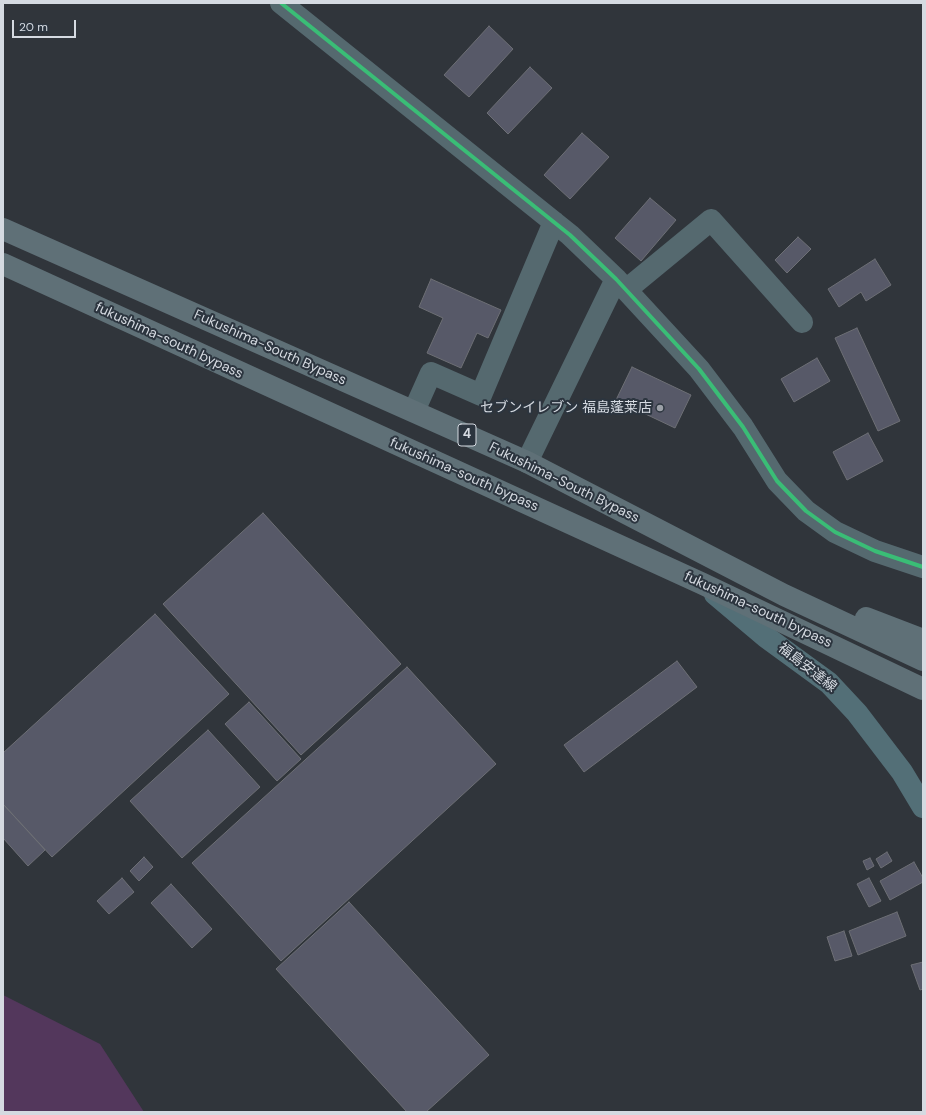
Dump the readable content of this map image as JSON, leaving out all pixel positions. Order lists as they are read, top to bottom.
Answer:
{
  "streets": {
    "highway": ["fukushima-south bypass", "Fukushima-South Bypass", "4"],
    "main road": ["福島安達線"]
  },
  "crossings": [
    ["fukushima-south bypass", "福島安達線"]
  ],
  "places": ["セブンイレブン 福島蓬莱店"],
  "scale_bar": "20 m"
}
